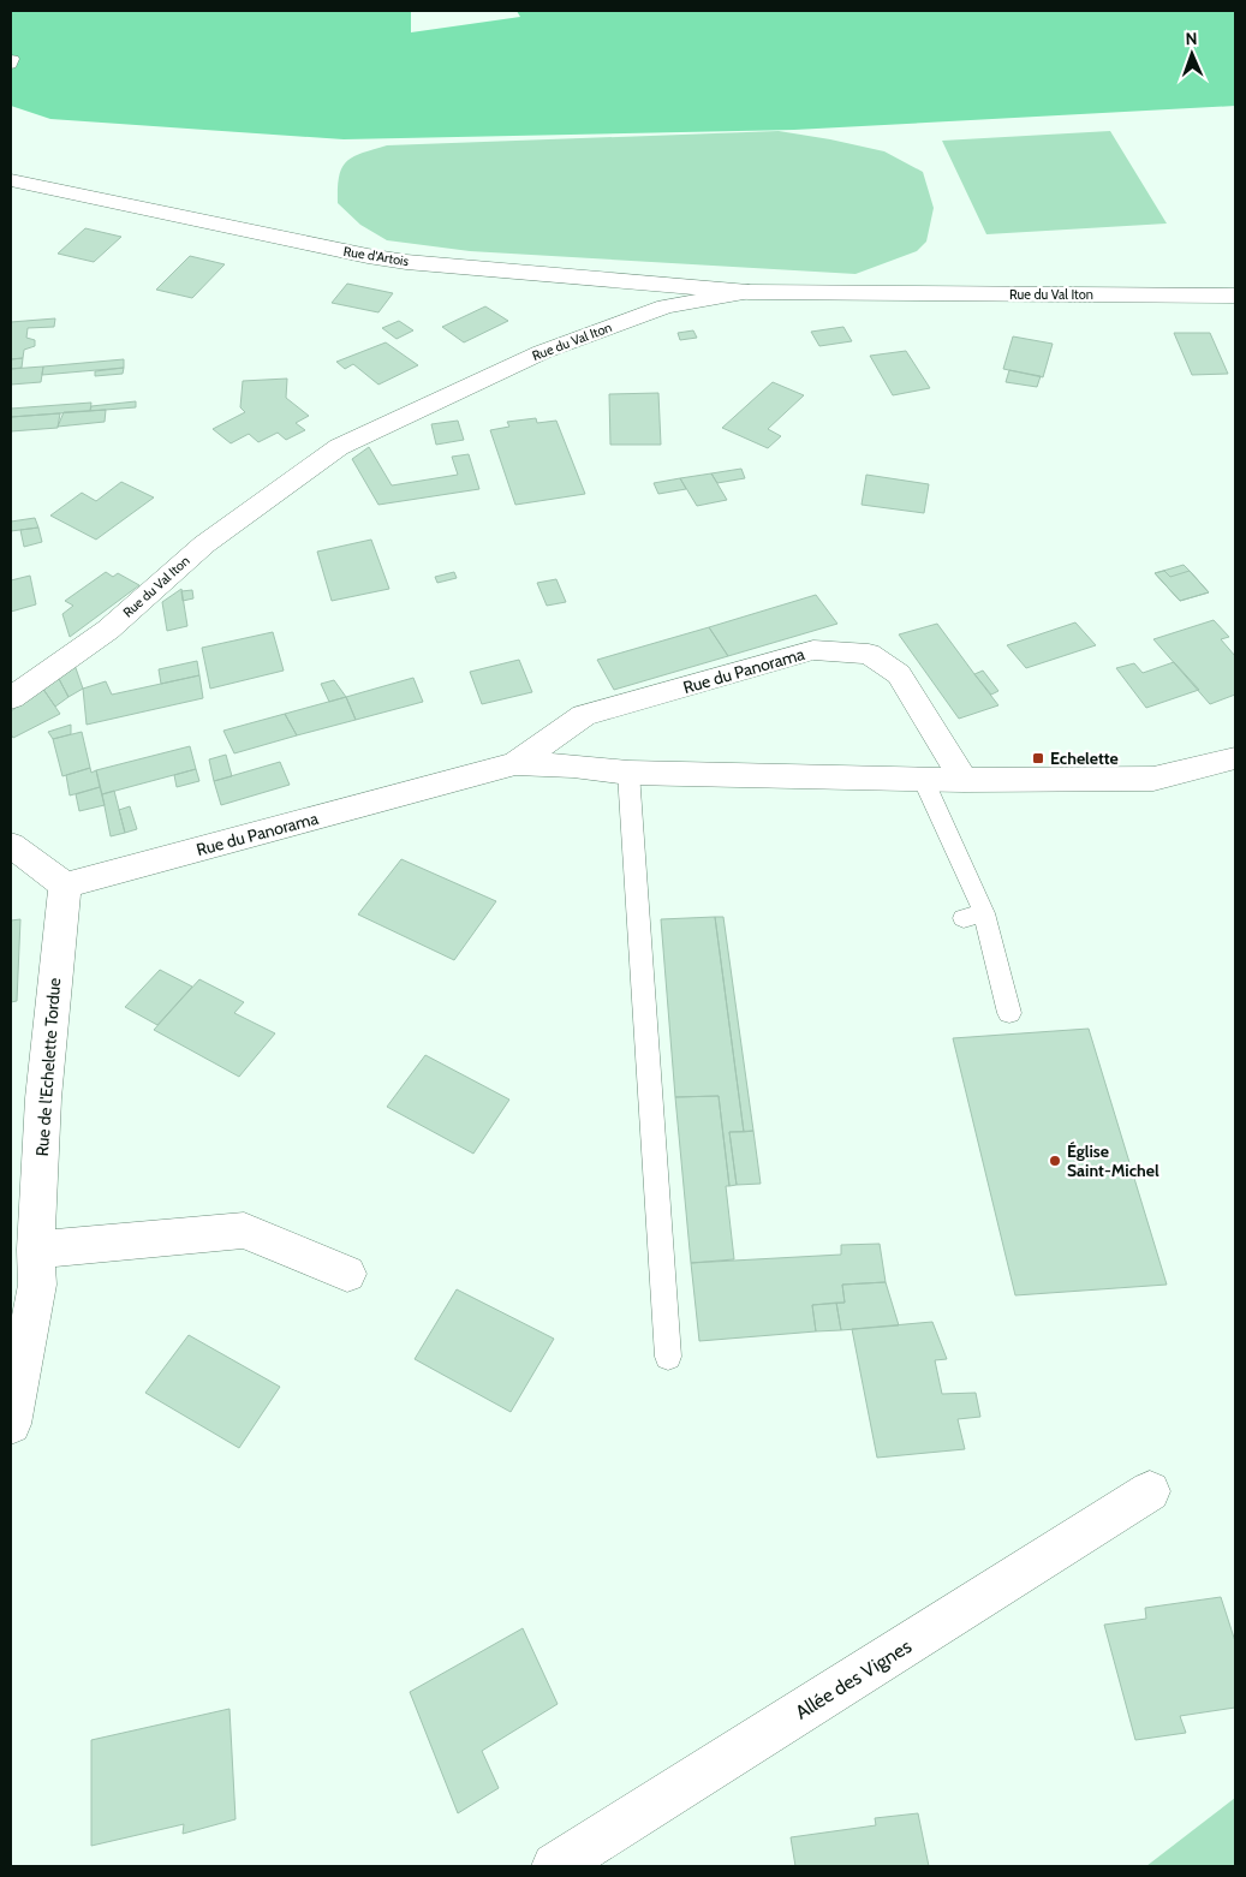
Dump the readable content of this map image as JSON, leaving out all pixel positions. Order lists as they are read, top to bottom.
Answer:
{
  "streets": {
    "street": [
      "Rue d'Artois",
      "Rue du Val Iton",
      "Rue du Panorama",
      "Rue de l'Echelette Tordue",
      "Allée des Vignes"
    ]
  },
  "crossings": [
    ["Rue d'Artois", "Rue du Val Iton"],
    ["Rue du Panorama", "Rue de l'Echelette Tordue"]
  ],
  "places": {
    "transit": ["Echelette"],
    "other": ["Église Saint-Michel"]
  },
  "north": "top"
}
